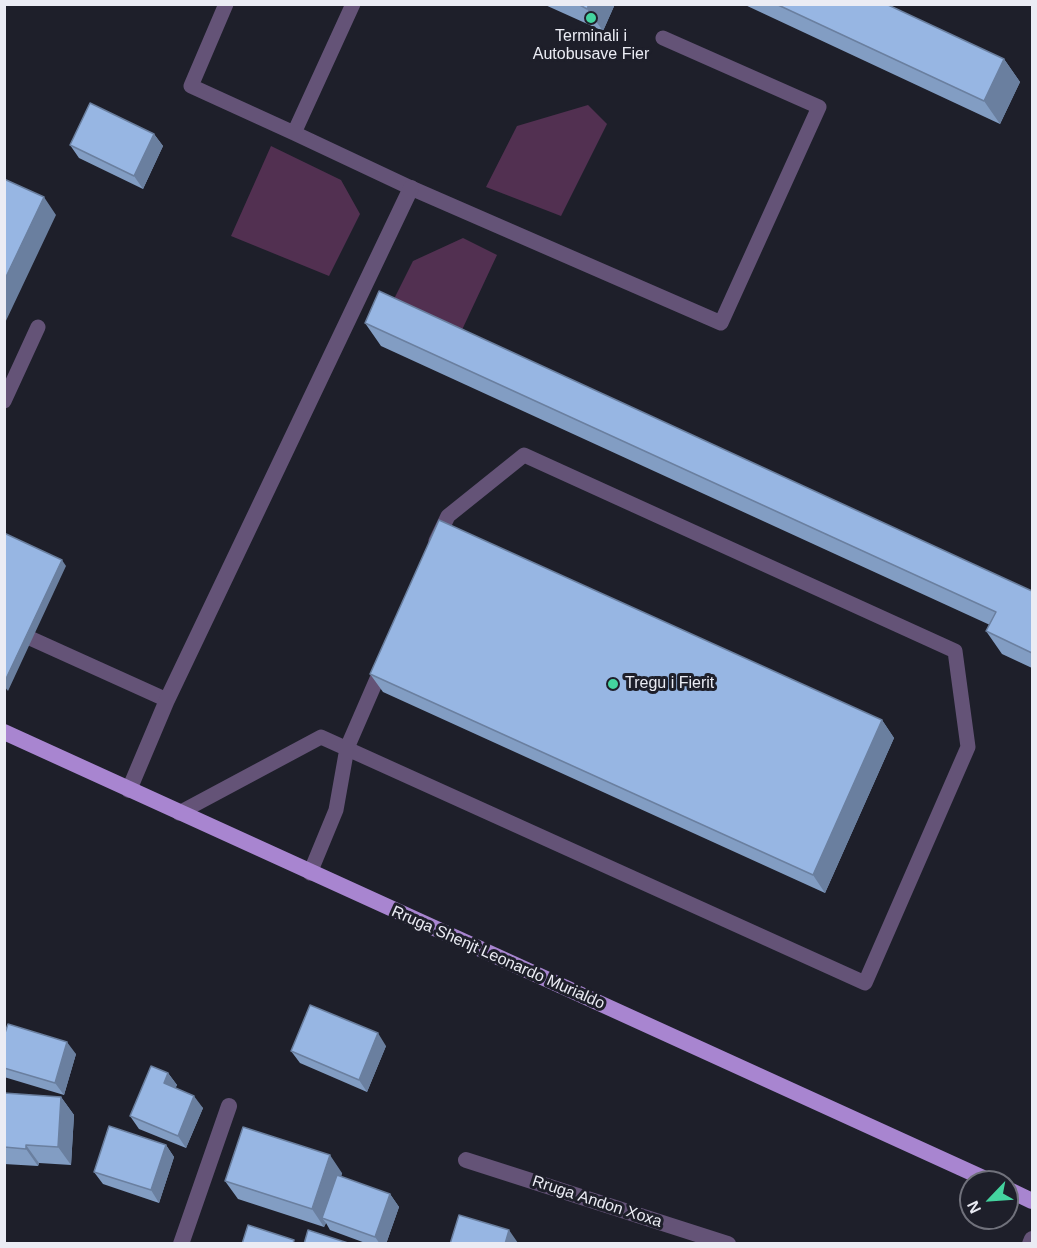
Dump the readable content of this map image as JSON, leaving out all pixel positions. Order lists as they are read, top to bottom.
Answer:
{
  "streets": {
    "main road": ["Rruga Shenjt Leonardo Murialdo"],
    "street": ["Rruga Andon Xoxa"]
  },
  "places": ["Terminali i Autobusave Fier", "Tregu i Fierit"],
  "north": "bottom left"
}
